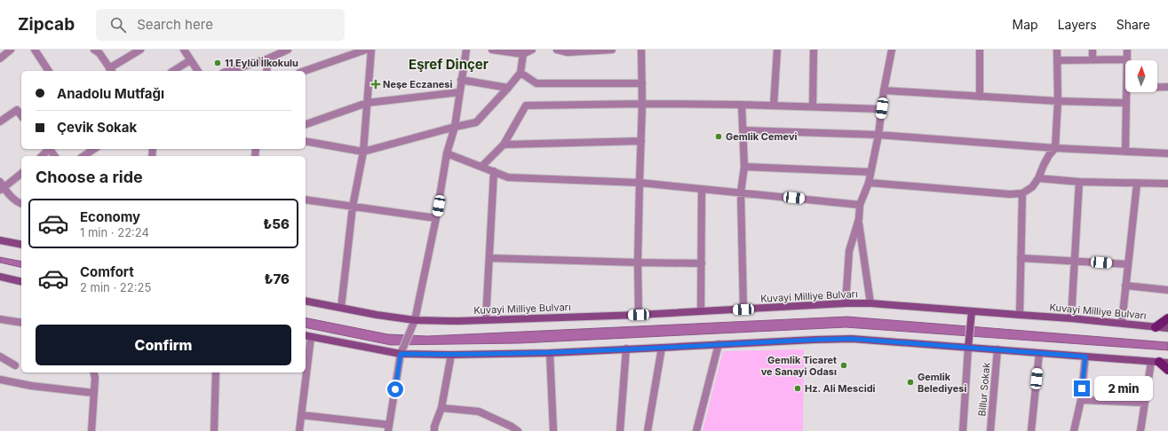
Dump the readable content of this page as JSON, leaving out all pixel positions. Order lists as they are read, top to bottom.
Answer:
{
  "streets": {
    "main road": ["Kuvayi Milliye Bulvarı"],
    "street": ["Billur Sokak"]
  },
  "districts": ["Eşref Dinçer"],
  "places": {
    "other": [
      "11 Eylül İlkokulu",
      "Gemlik Cemevi",
      "Gemlik Ticaret ve Sanayi Odası",
      "Gemlik Belediyesi",
      "Hz. Ali Mescidi"
    ],
    "health": ["Neşe Eczanesi"]
  },
  "north": "top",
  "page": {
    "header": "Zipcab",
    "search": "Search here",
    "nav": ["Map", "Layers", "Share"],
    "banner": ["Anadolu Mutfağı", "Çevik Sokak"],
    "heading": "Choose a ride",
    "list": [
      {
        "name": "Economy",
        "note": "1 min · 22:24",
        "value": "₺56"
      },
      {
        "name": "Comfort",
        "note": "2 min · 22:25",
        "value": "₺76"
      }
    ],
    "buttons": "Confirm",
    "bubble": "2 min"
  }
}
